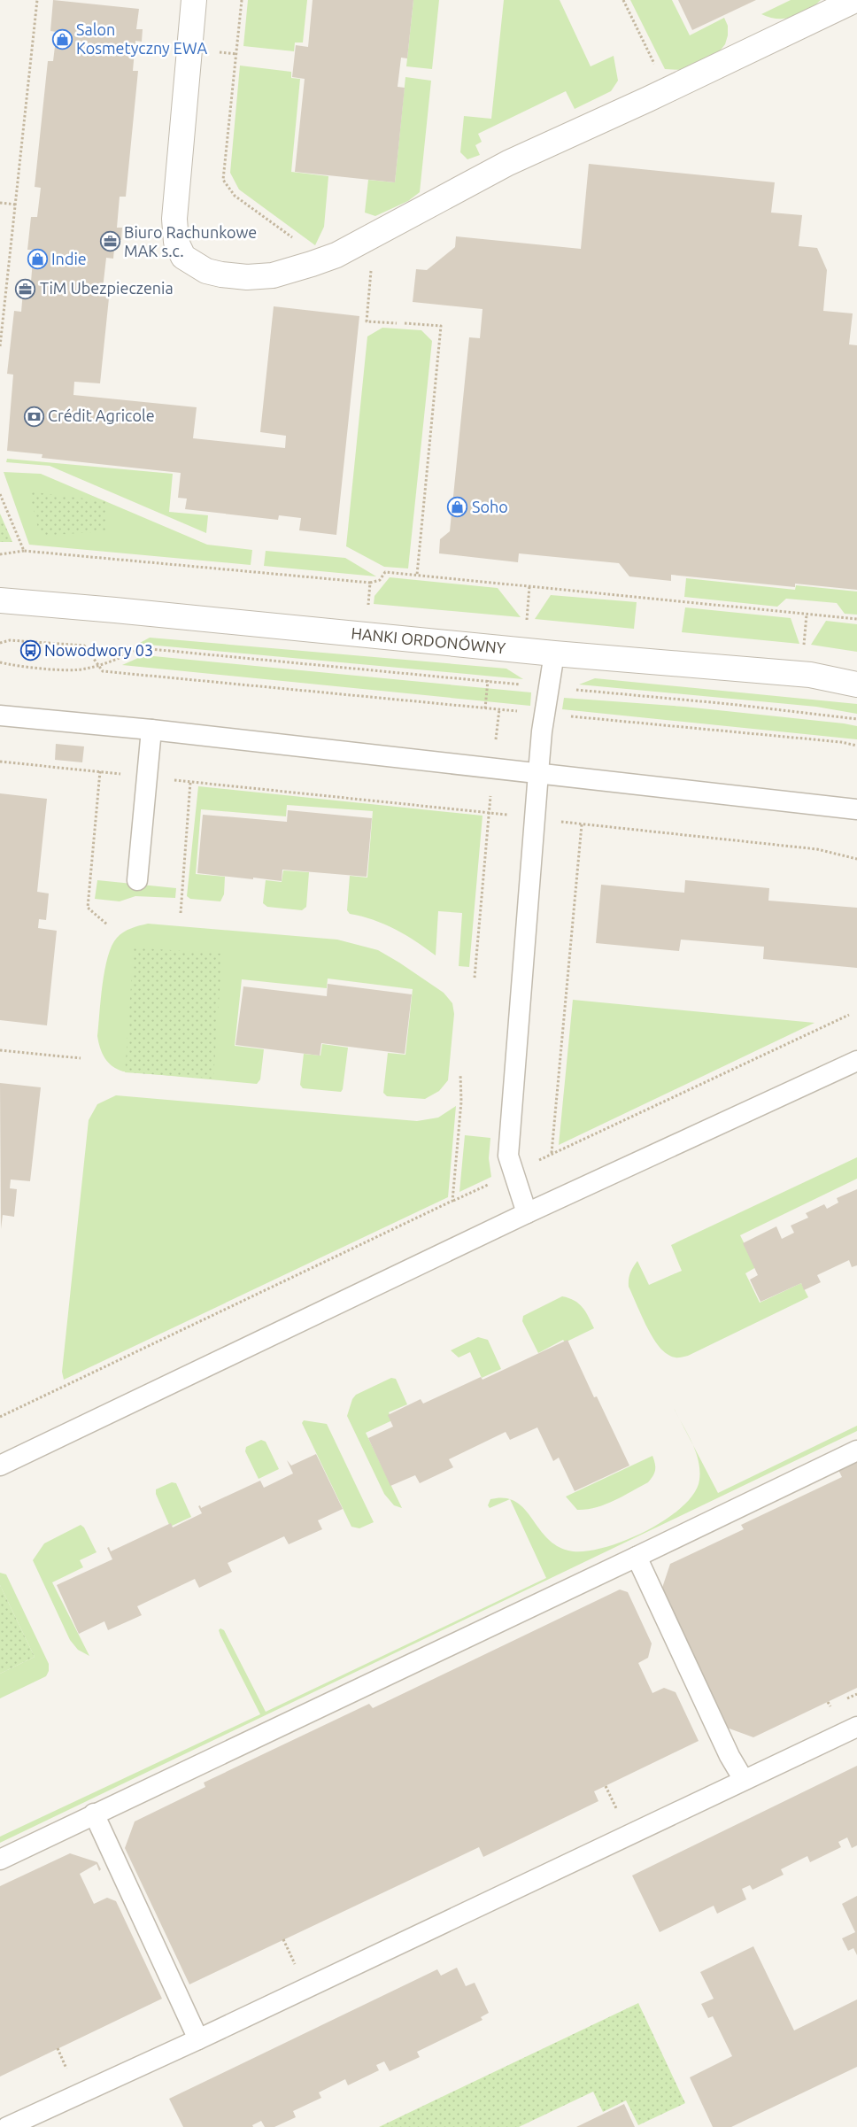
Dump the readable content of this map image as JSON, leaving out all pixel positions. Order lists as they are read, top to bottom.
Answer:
{
  "streets": {
    "street": ["HANKI ORDONÓWNY"]
  },
  "places": {
    "shop": ["Salon Kosmetyczny EWA", "Indie", "Soho"],
    "office": ["Biuro Rachunkowe MAK s.c.", "TiM Ubezpieczenia"],
    "bank": ["Crédit Agricole"],
    "bus stop": ["Nowodwory 03"]
  }
}
